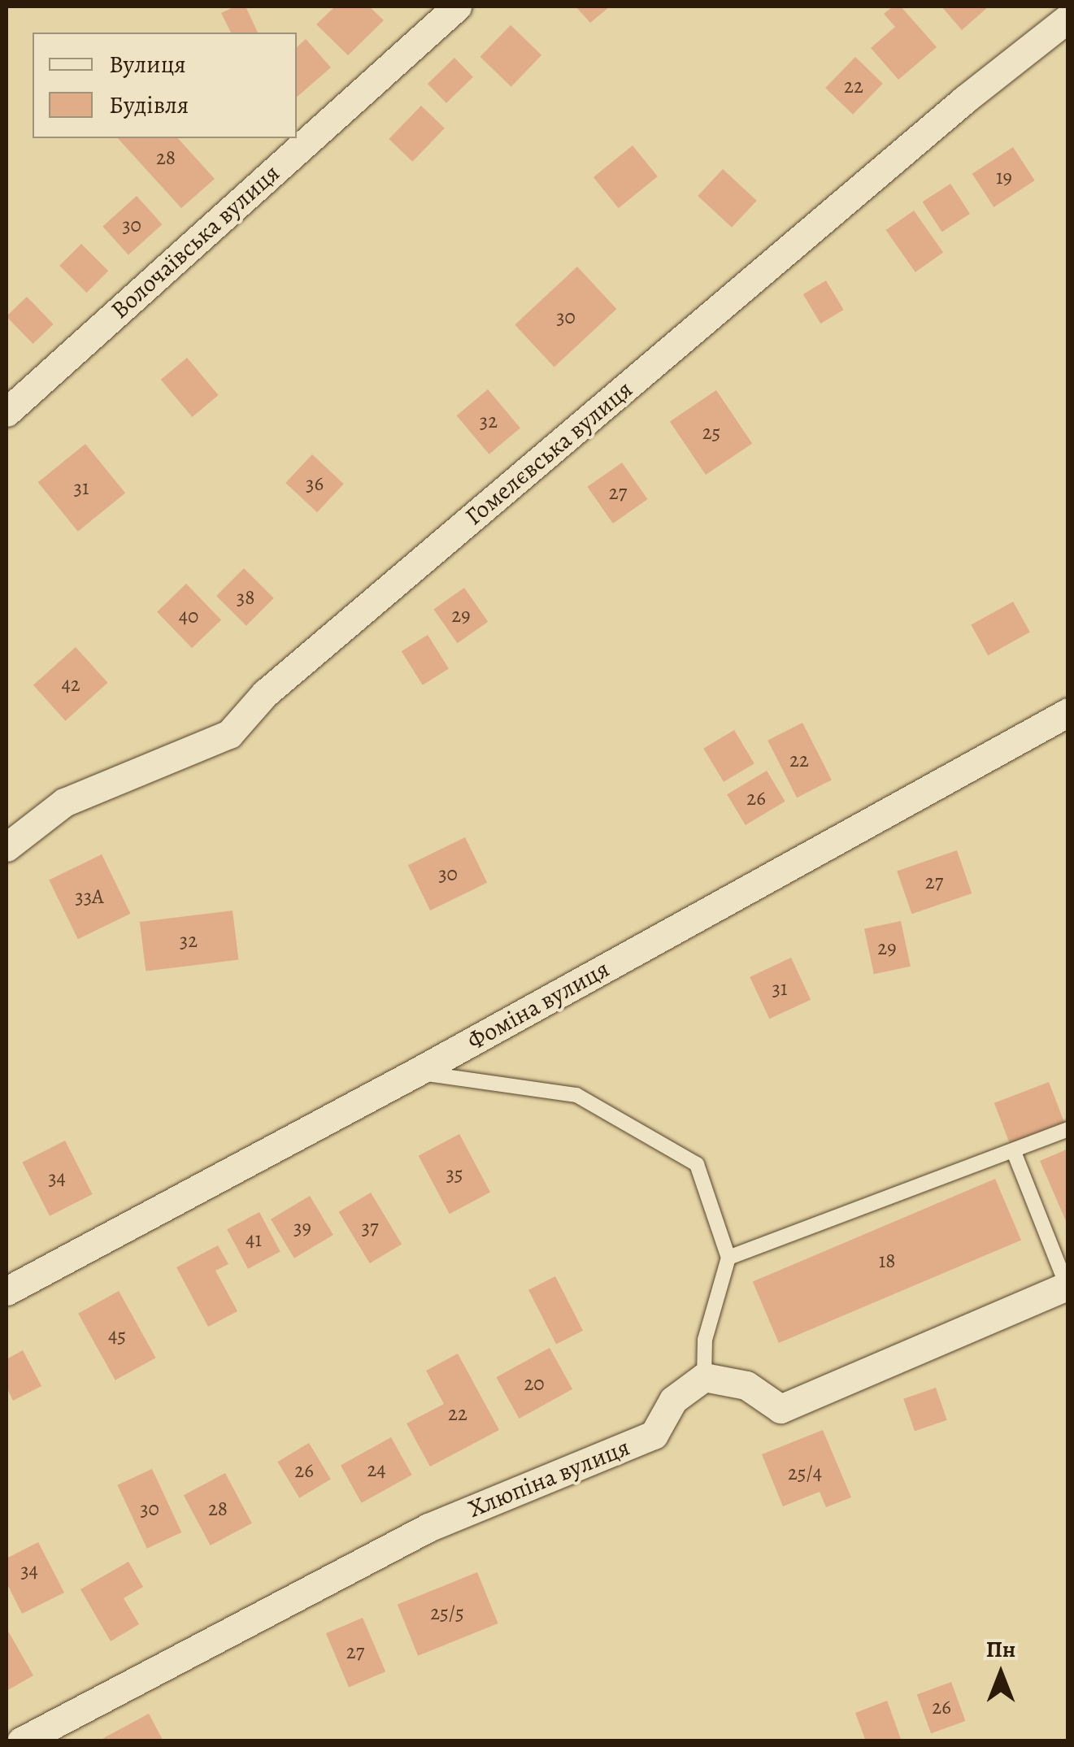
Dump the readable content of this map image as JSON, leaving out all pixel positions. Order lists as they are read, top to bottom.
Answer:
{
  "streets": {
    "street": [
      "Волочаївська вулиця",
      "Гомелєвська вулиця",
      "Фоміна вулиця",
      "Хлюпіна вулиця"
    ]
  },
  "house_numbers": [
    "22",
    "28",
    "19",
    "30",
    "30",
    "32",
    "25",
    "36",
    "31",
    "27",
    "38",
    "29",
    "40",
    "42",
    "22",
    "26",
    "30",
    "27",
    "33А",
    "32",
    "29",
    "31",
    "35",
    "34",
    "39",
    "37",
    "41",
    "18",
    "45",
    "20",
    "22",
    "24",
    "26",
    "25/4",
    "30",
    "28",
    "34",
    "25/5",
    "27",
    "26"
  ],
  "legend": ["Вулиця", "Будівля"],
  "north": "top"
}
